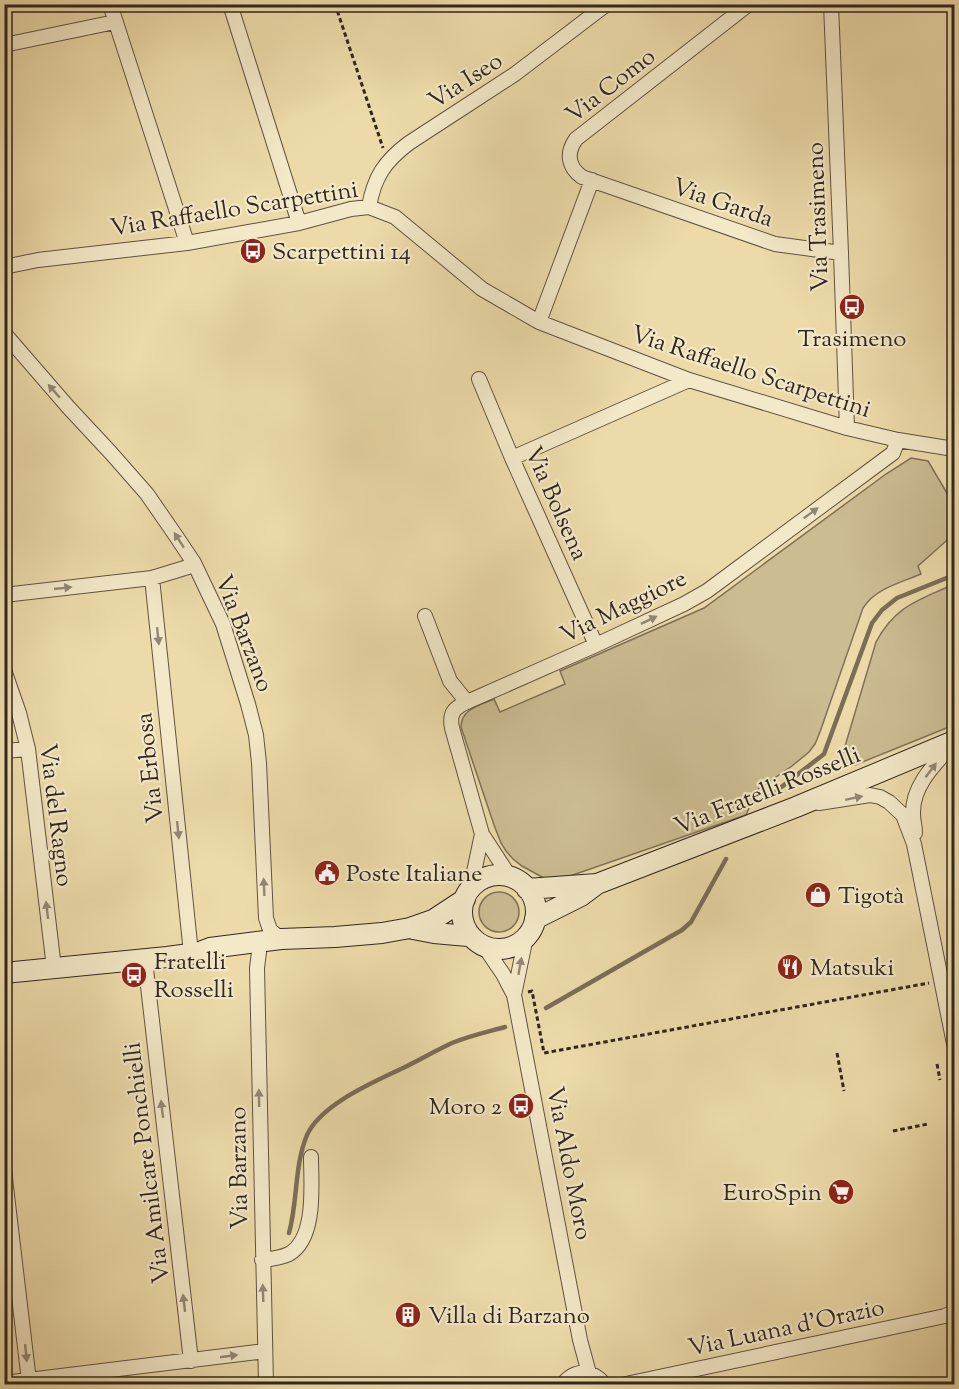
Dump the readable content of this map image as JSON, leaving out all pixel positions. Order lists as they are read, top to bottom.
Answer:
{
  "streets": {
    "street": [
      "Via Iseo",
      "Via Como",
      "Via Garda",
      "Via Raffaello Scarpettini",
      "Via Trasimeno",
      "Via Bolsena",
      "Via Maggiore",
      "Via Barzano",
      "Via Erbosa",
      "Via Fratelli Rosselli",
      "Via del Ragno",
      "Via Amilcare Ponchielli",
      "Via Aldo Moro",
      "Via Luana d'Orazio"
    ]
  },
  "crossings": [
    ["Via Iseo", "Via Raffaello Scarpettini"],
    ["Via Como", "Via Garda"],
    ["Via Garda", "Via Trasimeno"],
    ["Via Raffaello Scarpettini", "Via Trasimeno"],
    ["Via Raffaello Scarpettini", "Via Maggiore"],
    ["Via Bolsena", "Via Maggiore"]
  ],
  "one_way": [
    "Via Maggiore",
    "Via Barzano",
    "Via Erbosa",
    "Via del Ragno",
    "Via Amilcare Ponchielli"
  ],
  "places": {
    "bus stop": [
      "Scarpettini 14",
      "Trasimeno",
      "Fratelli Rosselli",
      "Moro 2"
    ],
    "public building": ["Poste Italiane"],
    "shop": ["Tigotà"],
    "restaurant": ["Matsuki"],
    "supermarket": ["EuroSpin"],
    "building": ["Villa di Barzano"]
  }
}
